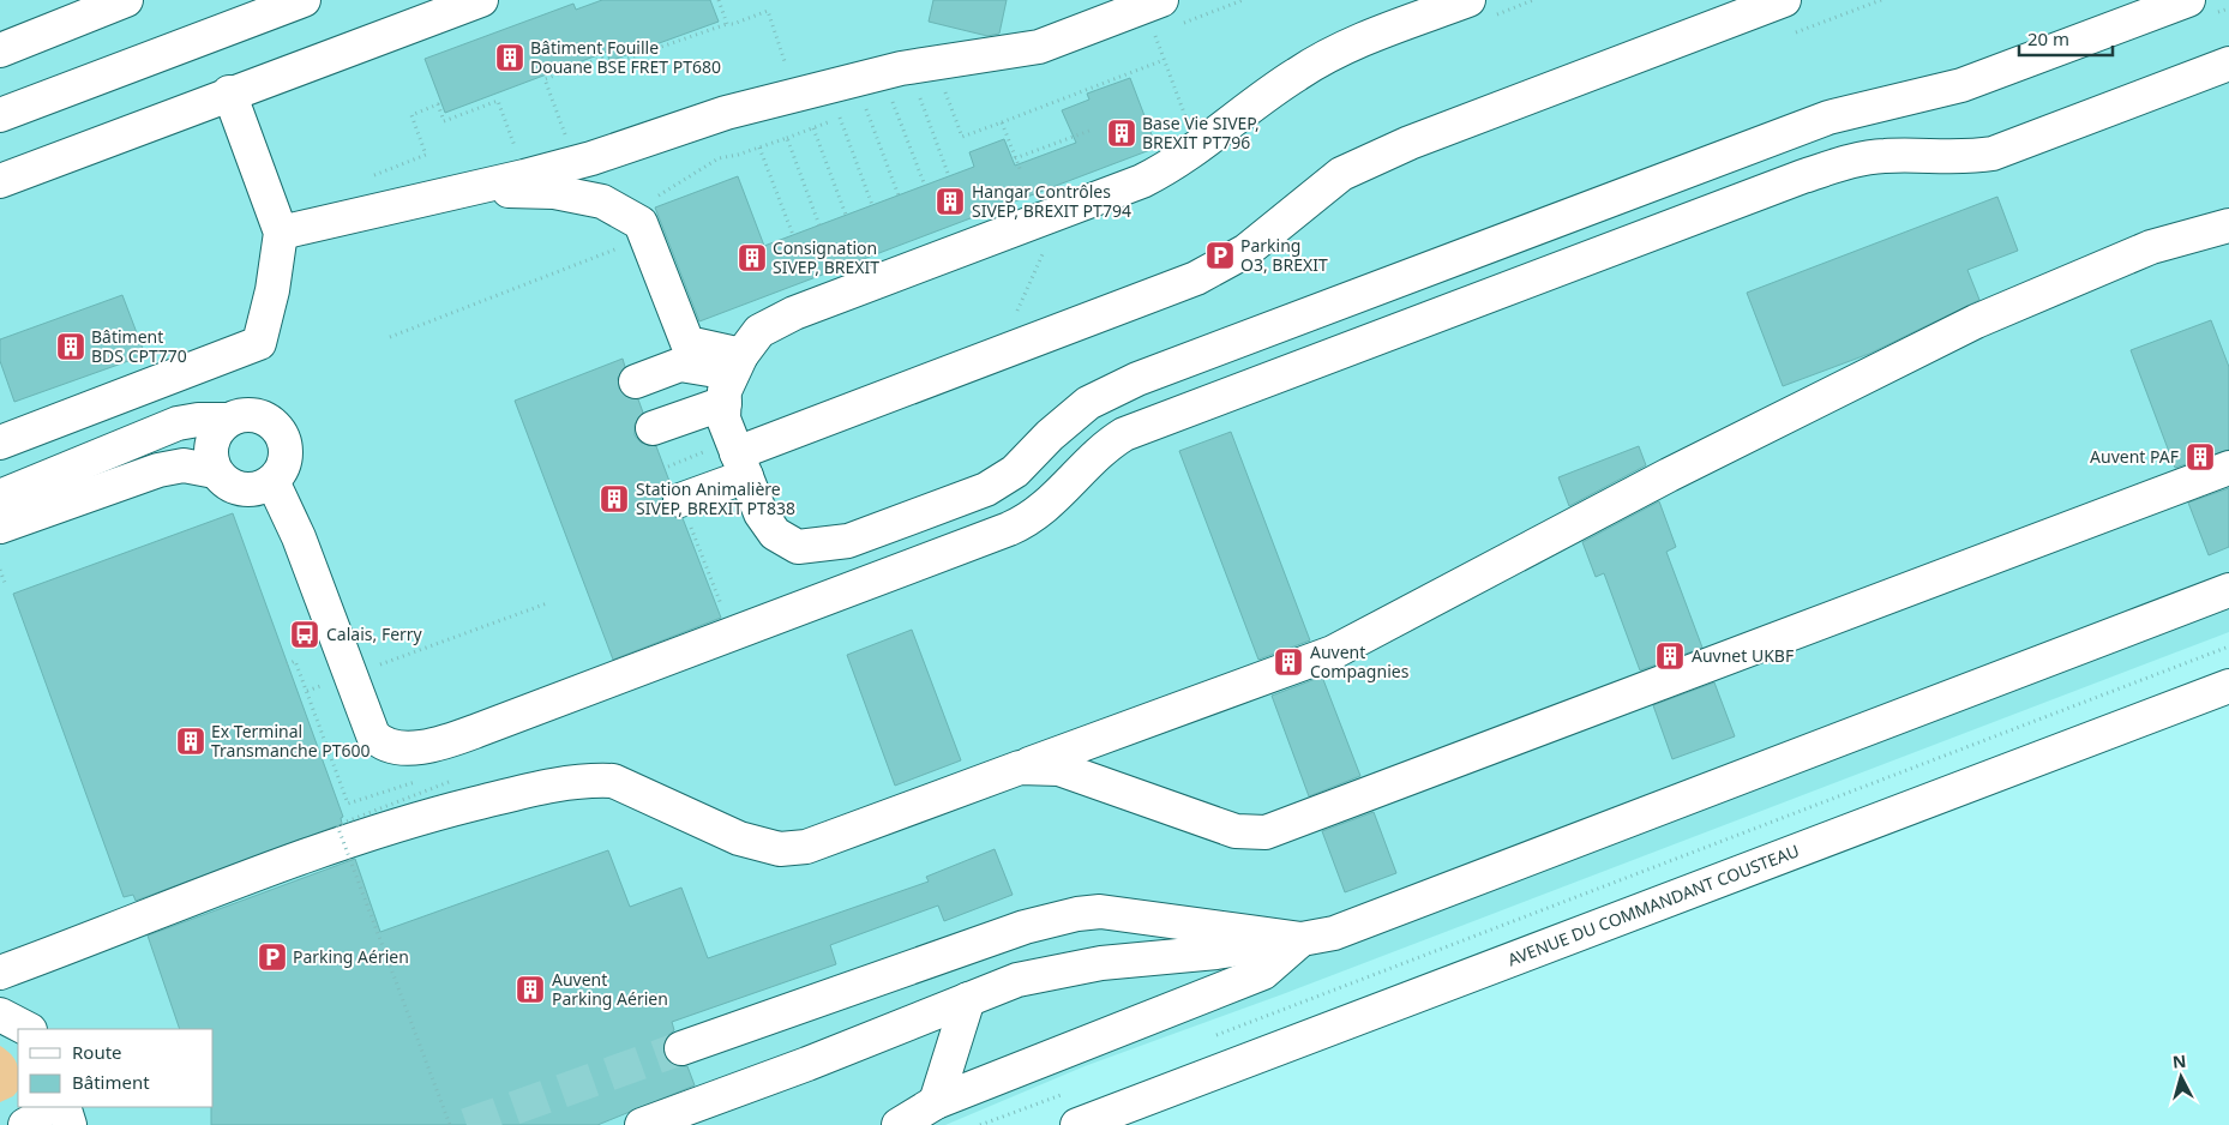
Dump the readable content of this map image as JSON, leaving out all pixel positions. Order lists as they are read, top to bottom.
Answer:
{
  "streets": {
    "street": ["AVENUE DU COMMANDANT COUSTEAU"]
  },
  "places": {
    "building": [
      "Bâtiment Fouille Douane BSE FRET PT680",
      "Base Vie SIVEP, BREXIT PT796",
      "Hangar Contrôles SIVEP, BREXIT PT794",
      "Consignation SIVEP, BREXIT",
      "Bâtiment BDS CPT770",
      "Auvent PAF",
      "Station Animalière SIVEP, BREXIT PT838",
      "Auvnet UKBF",
      "Auvent Compagnies",
      "Ex Terminal Transmanche PT600",
      "Auvent Parking Aérien"
    ],
    "parking": ["Parking O3, BREXIT", "Parking Aérien"],
    "bus stop": ["Calais, Ferry"]
  },
  "legend": ["Route", "Bâtiment"],
  "scale_bar": "20 m",
  "north": "top"
}
